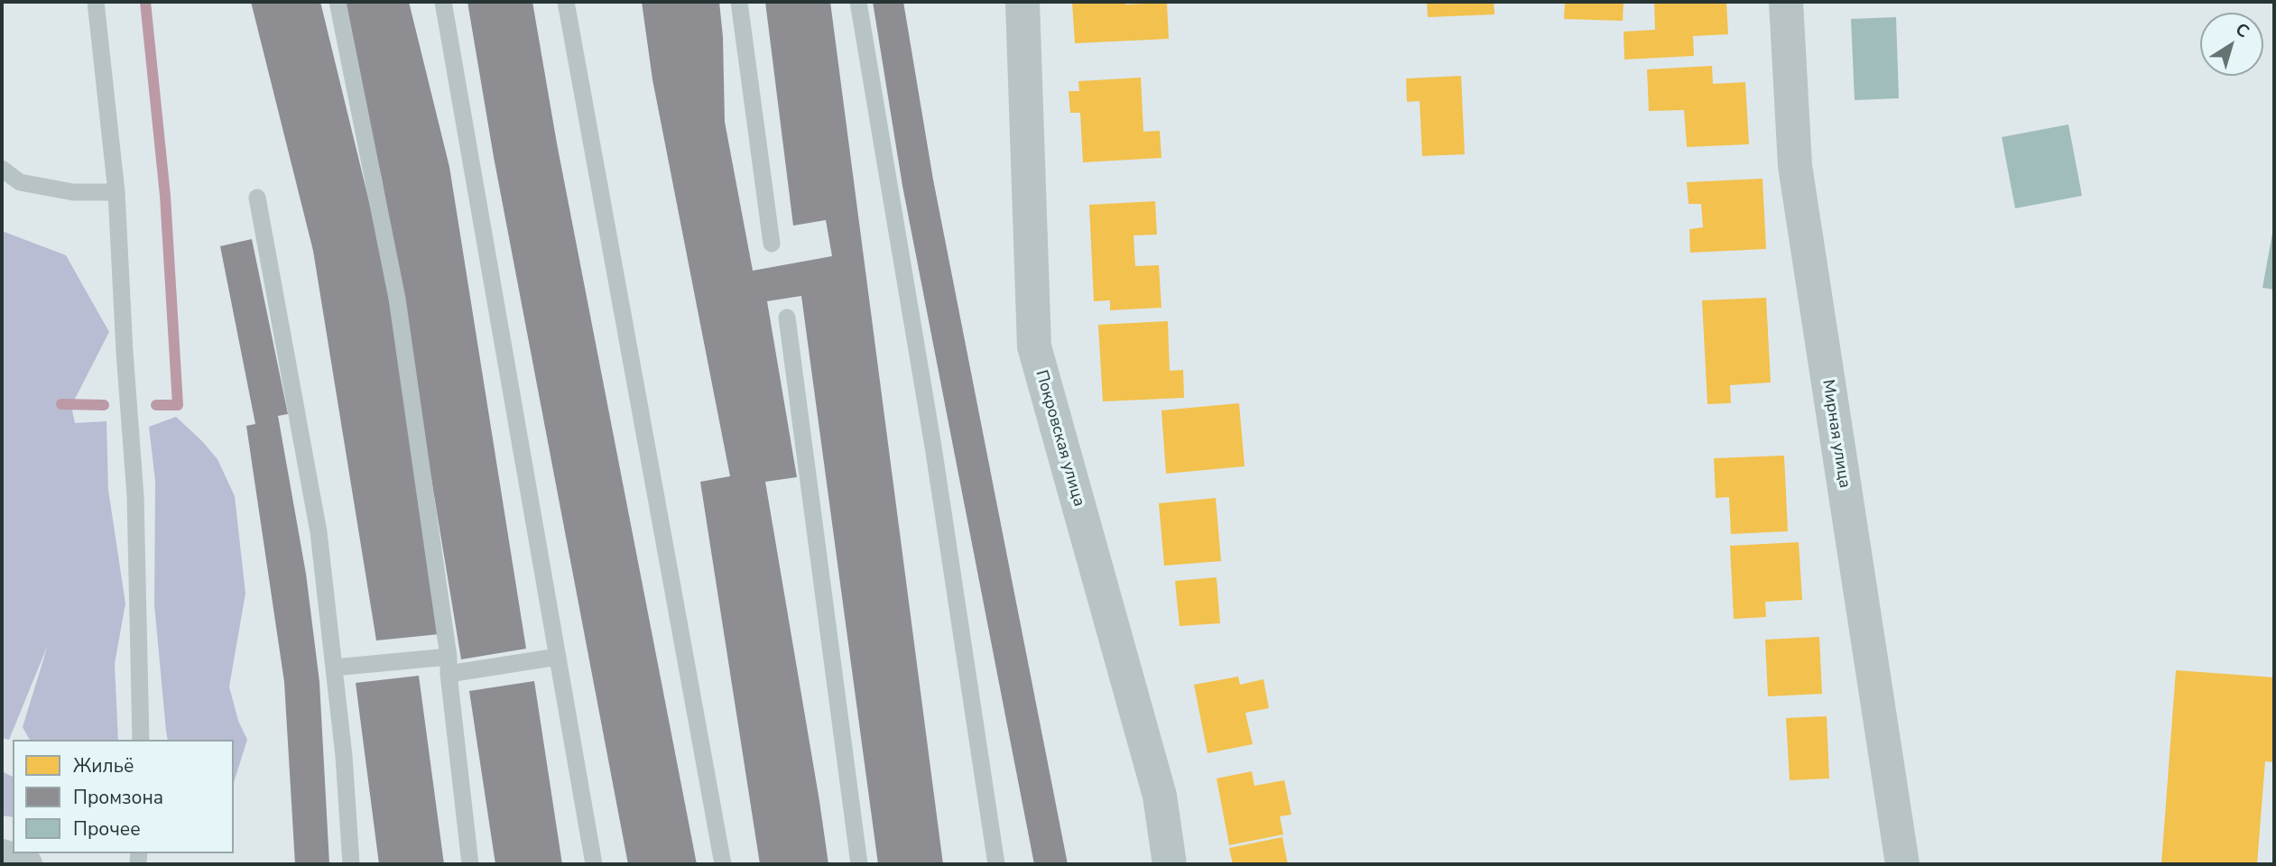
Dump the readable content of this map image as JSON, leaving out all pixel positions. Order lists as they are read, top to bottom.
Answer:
{
  "streets": {
    "street": ["Мирная улица", "Покровская улица"]
  },
  "legend": ["Жильё", "Промзона", "Прочее"],
  "north": "top right"
}
